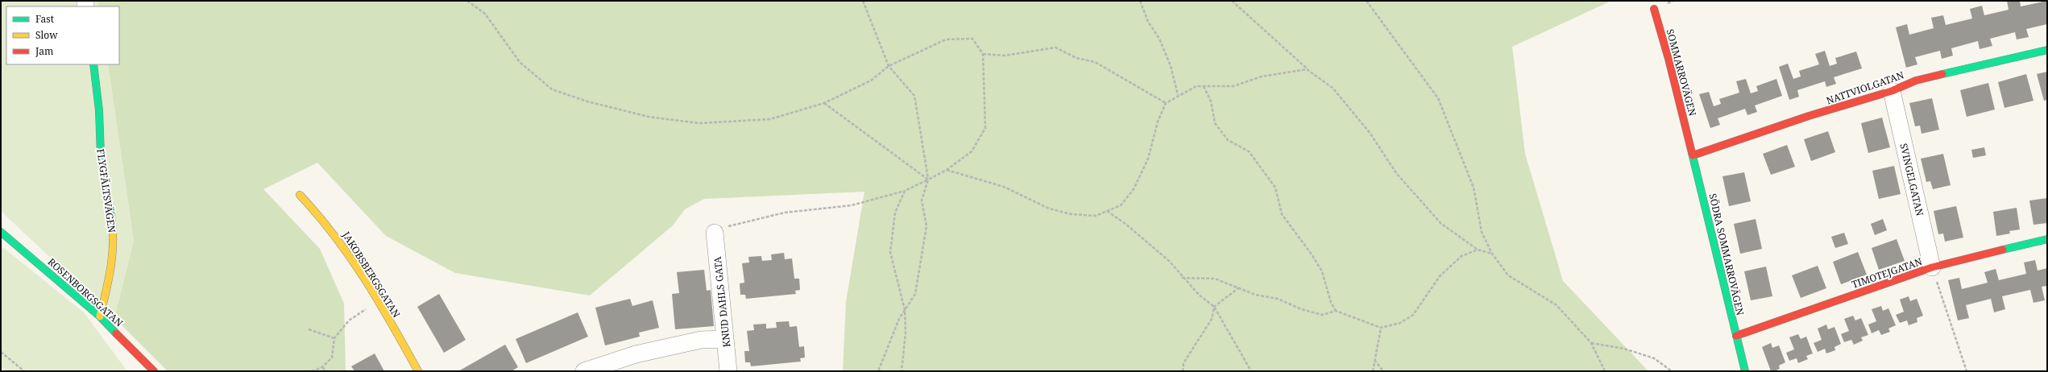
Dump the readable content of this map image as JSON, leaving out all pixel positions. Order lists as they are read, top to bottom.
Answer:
{
  "streets": {
    "street": [
      "SOMMARROVÄGEN",
      "NATTVIOLGATAN",
      "SVINGELGATAN",
      "FLYGFÄLTSVÄGEN",
      "SÖDRA SOMMARROVÄGEN",
      "TIMOTEJGATAN",
      "JAKOBSBERGSGATAN",
      "ROSENBORGSGATAN",
      "KNUD DAHLS GATA"
    ]
  },
  "crossings": [
    ["SOMMARROVÄGEN", "SÖDRA SOMMARROVÄGEN"],
    ["NATTVIOLGATAN", "SVINGELGATAN"],
    ["NATTVIOLGATAN", "SÖDRA SOMMARROVÄGEN"],
    ["SVINGELGATAN", "TIMOTEJGATAN"],
    ["FLYGFÄLTSVÄGEN", "ROSENBORGSGATAN"],
    ["SÖDRA SOMMARROVÄGEN", "TIMOTEJGATAN"]
  ],
  "legend": ["Fast", "Slow", "Jam"]
}
